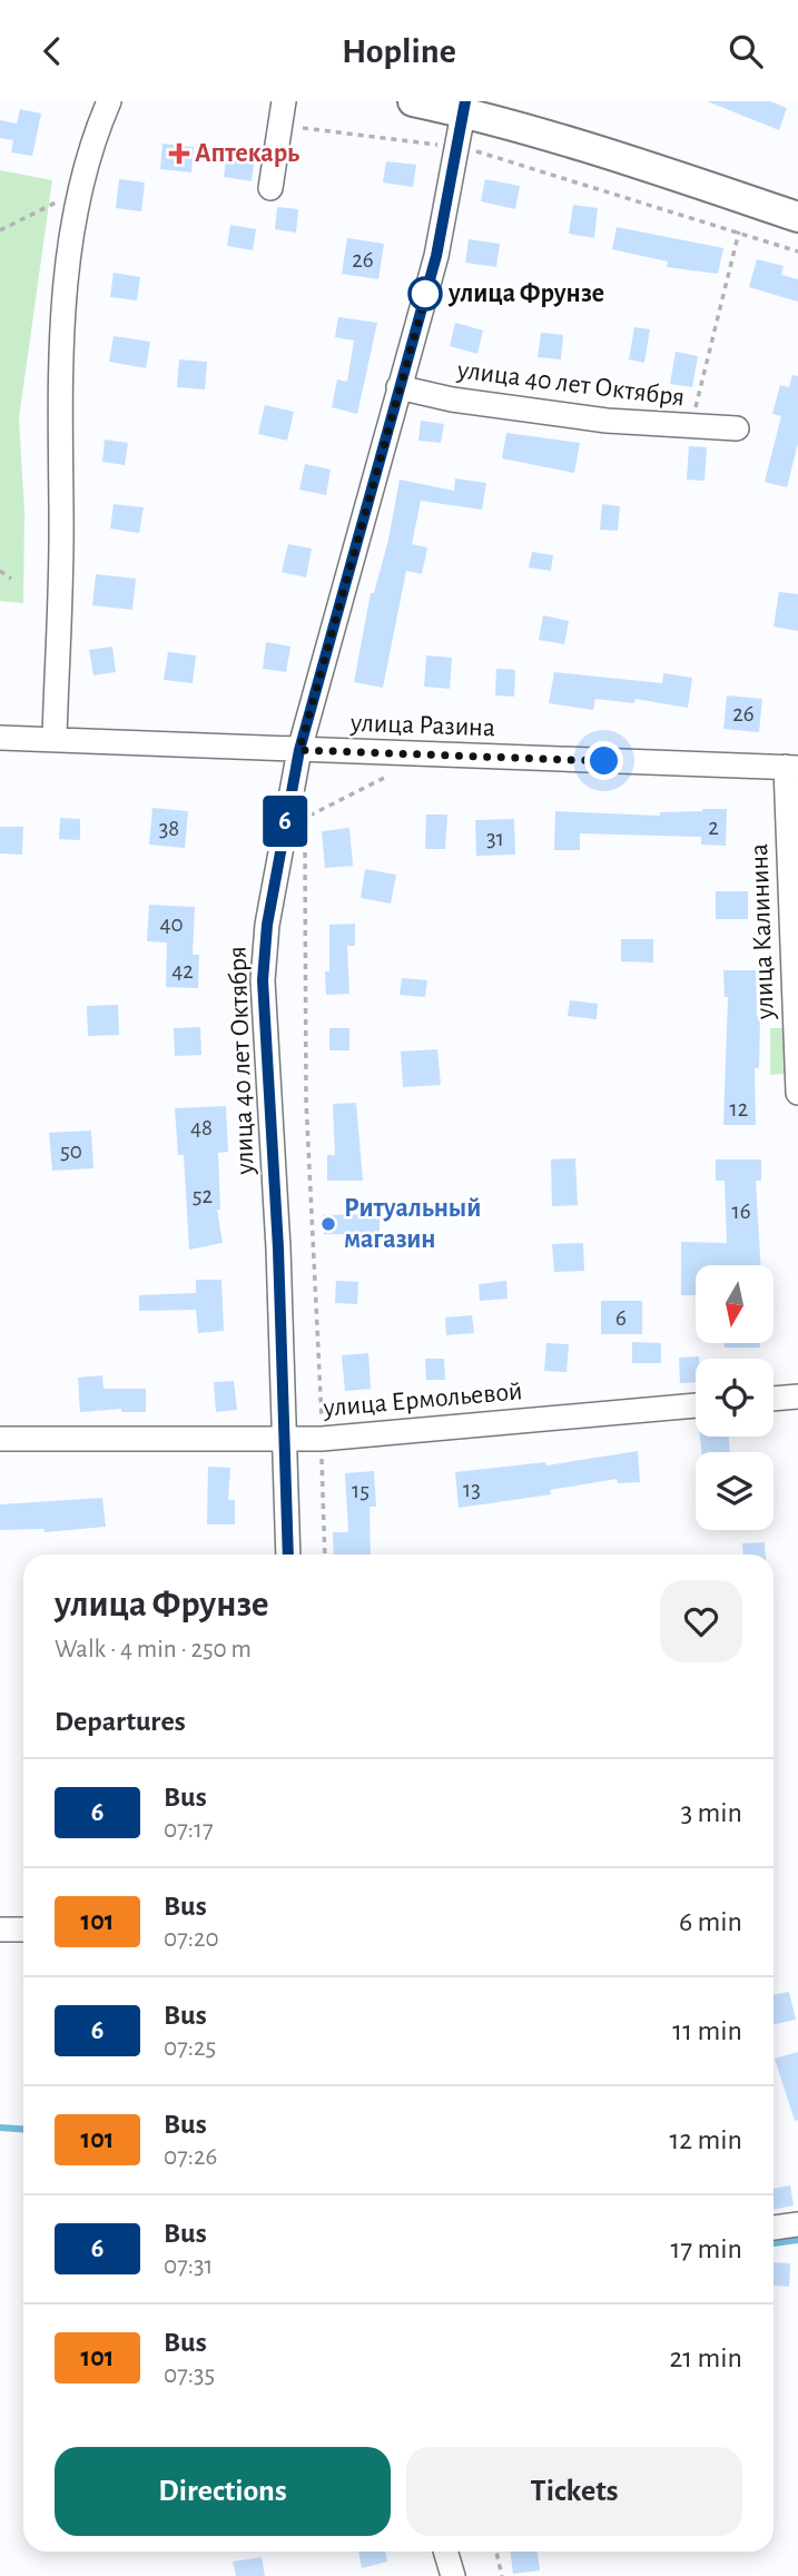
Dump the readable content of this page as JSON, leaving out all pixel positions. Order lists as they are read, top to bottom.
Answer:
{
  "streets": {
    "street": [
      "улица 40 лет Октября",
      "улица Разина",
      "улица Калинина",
      "улица Ермольевой"
    ]
  },
  "crossings": [
    ["улица 40 лет Октября", "улица Разина"],
    ["улица 40 лет Октября", "улица Ермольевой"],
    ["улица Разина", "улица Калинина"]
  ],
  "places": {
    "health": ["Аптекарь"],
    "other": ["улица Фрунзе", "Ритуальный магазин"]
  },
  "lines": ["bus line 6"],
  "house_numbers": [
    "26",
    "26",
    "2",
    "38",
    "31",
    "40",
    "42",
    "12",
    "48",
    "50",
    "52",
    "16",
    "6",
    "13",
    "15"
  ],
  "north": "bottom",
  "page": {
    "header": "Hopline",
    "on_map": "6",
    "heading": [
      ["улица Фрунзе", "Walk · 4 min · 250 m"],
      "Departures"
    ],
    "list": [
      {
        "mark": "6",
        "name": "Bus",
        "note": "07:17",
        "value": "3 min"
      },
      {
        "mark": "101",
        "name": "Bus",
        "note": "07:20",
        "value": "6 min"
      },
      {
        "mark": "6",
        "name": "Bus",
        "note": "07:25",
        "value": "11 min"
      },
      {
        "mark": "101",
        "name": "Bus",
        "note": "07:26",
        "value": "12 min"
      },
      {
        "mark": "6",
        "name": "Bus",
        "note": "07:31",
        "value": "17 min"
      },
      {
        "mark": "101",
        "name": "Bus",
        "note": "07:35",
        "value": "21 min"
      }
    ],
    "buttons": ["Directions", "Tickets"]
  }
}
